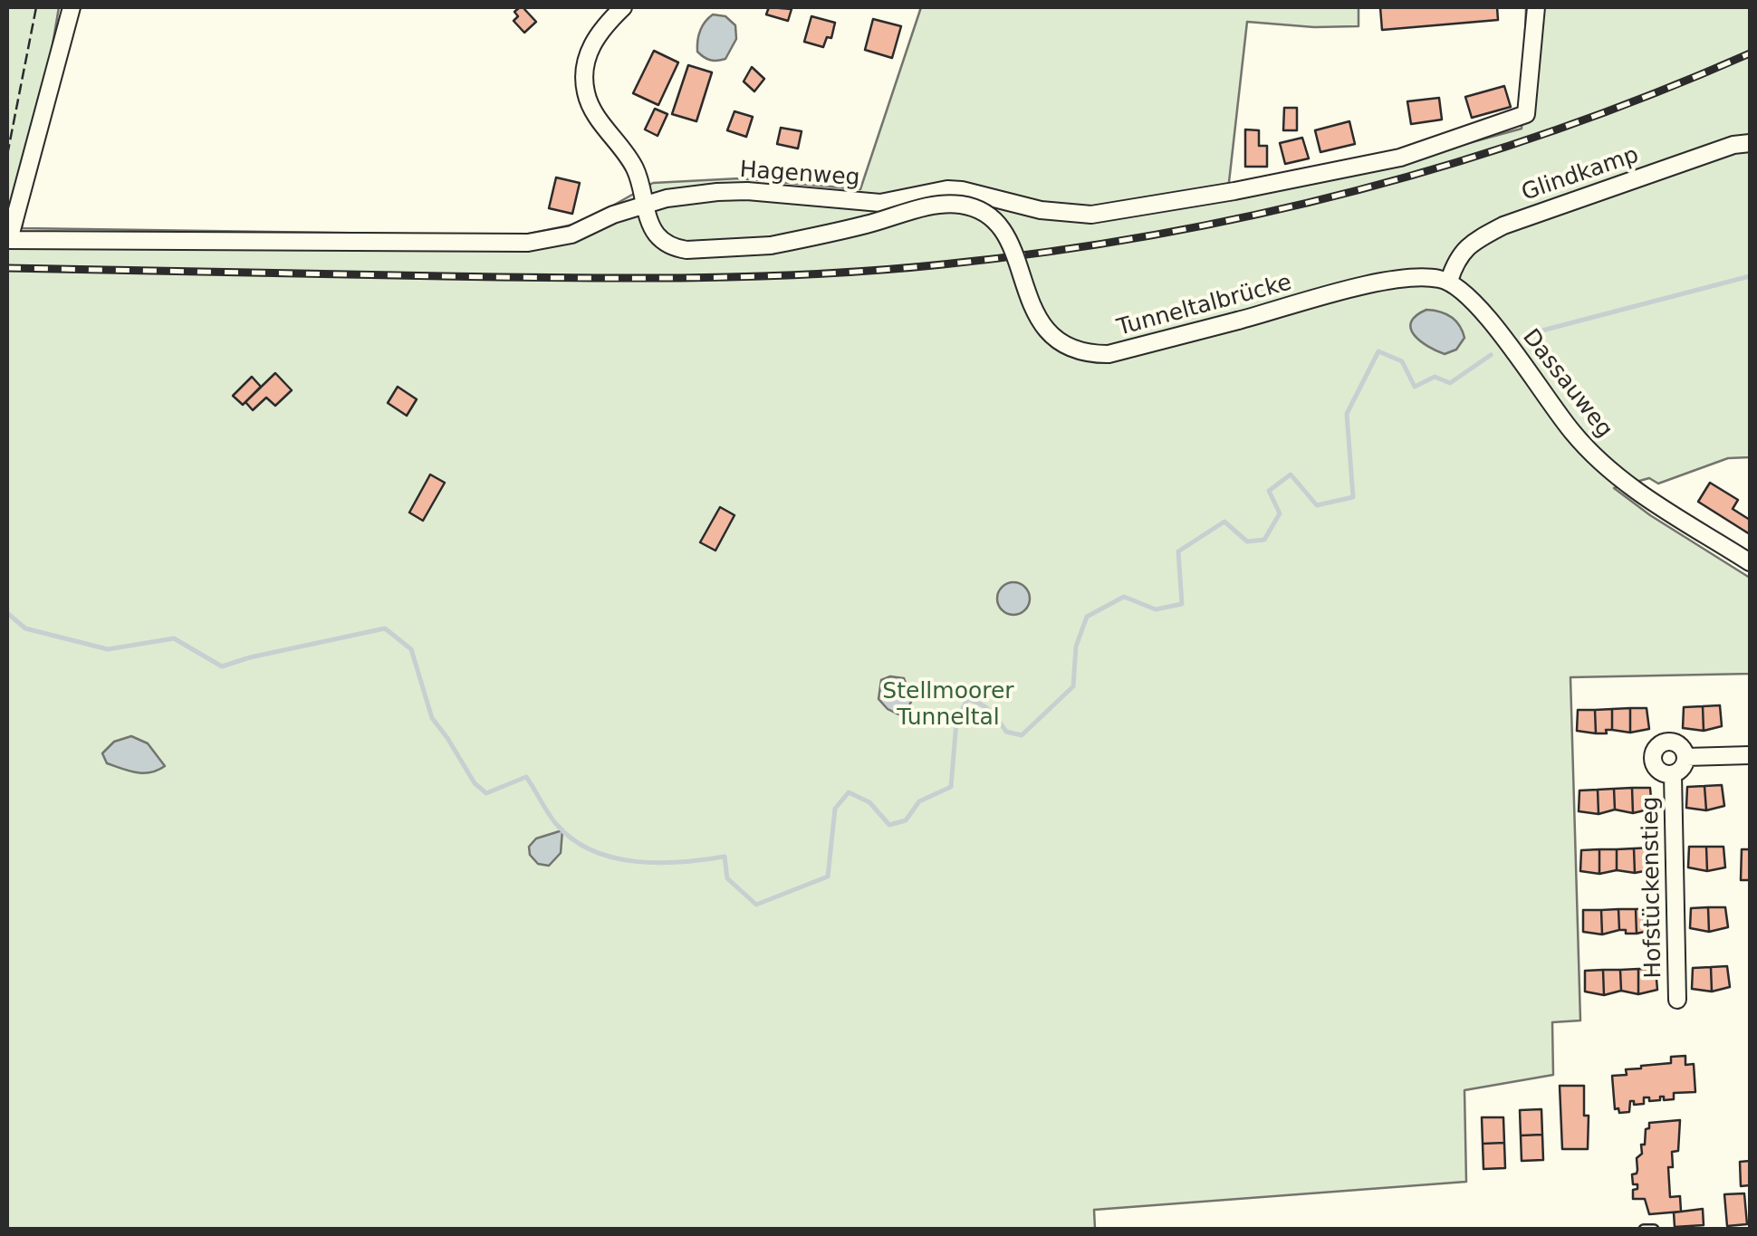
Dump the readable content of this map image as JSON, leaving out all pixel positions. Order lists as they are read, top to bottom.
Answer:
{
  "streets": {
    "street": [
      "Hagenweg",
      "Glindkamp",
      "Tunneltalbrücke",
      "Dassauweg",
      "Hofstückenstieg"
    ]
  },
  "crossings": [
    ["Hagenweg", "Tunneltalbrücke"],
    ["Glindkamp", "Tunneltalbrücke"],
    ["Glindkamp", "Dassauweg"],
    ["Tunneltalbrücke", "Dassauweg"]
  ],
  "parks": ["Stellmoorer Tunneltal"]
}
